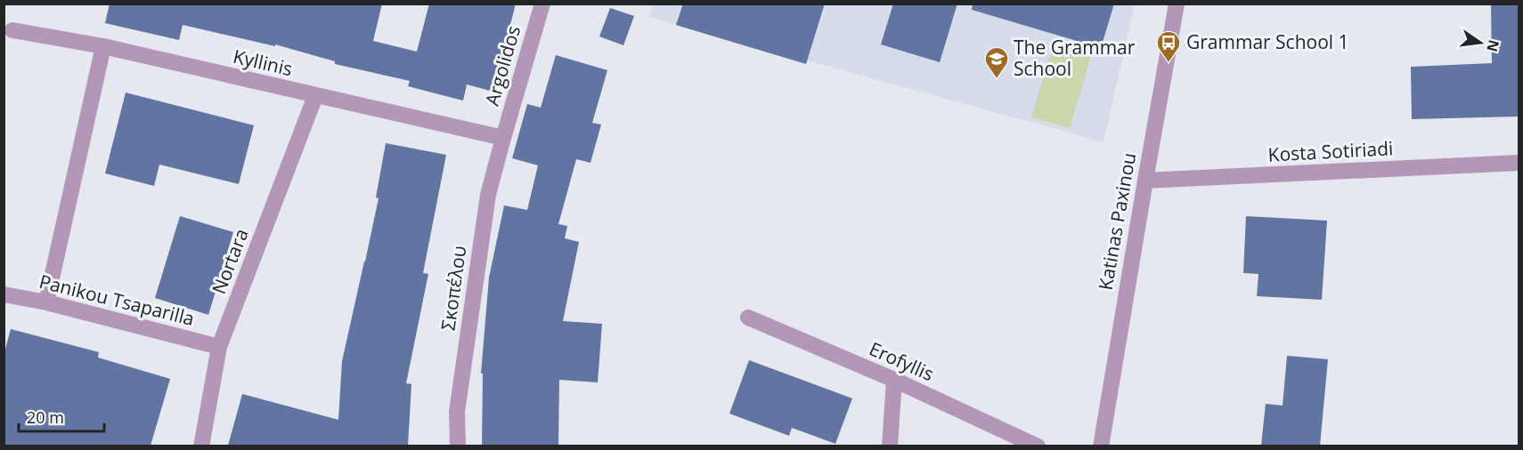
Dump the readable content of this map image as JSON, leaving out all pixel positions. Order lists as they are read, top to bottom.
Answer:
{
  "streets": {
    "street": [
      "Kyllinis",
      "Argolidos",
      "Kosta Sotiriadi",
      "Katinas Paxinou",
      "Nortara",
      "Σκοπέλου",
      "Panikou Tsaparilla",
      "Erofyllis"
    ]
  },
  "crossings": [
    ["Kyllinis", "Argolidos"],
    ["Kyllinis", "Nortara"],
    ["Kyllinis", "Σκοπέλου"],
    ["Argolidos", "Σκοπέλου"],
    ["Kosta Sotiriadi", "Katinas Paxinou"],
    ["Nortara", "Panikou Tsaparilla"]
  ],
  "places": {
    "bus stop": ["Grammar School 1"],
    "school or university": ["The Grammar School"]
  },
  "scale_bar": "20 m",
  "north": "right"
}
